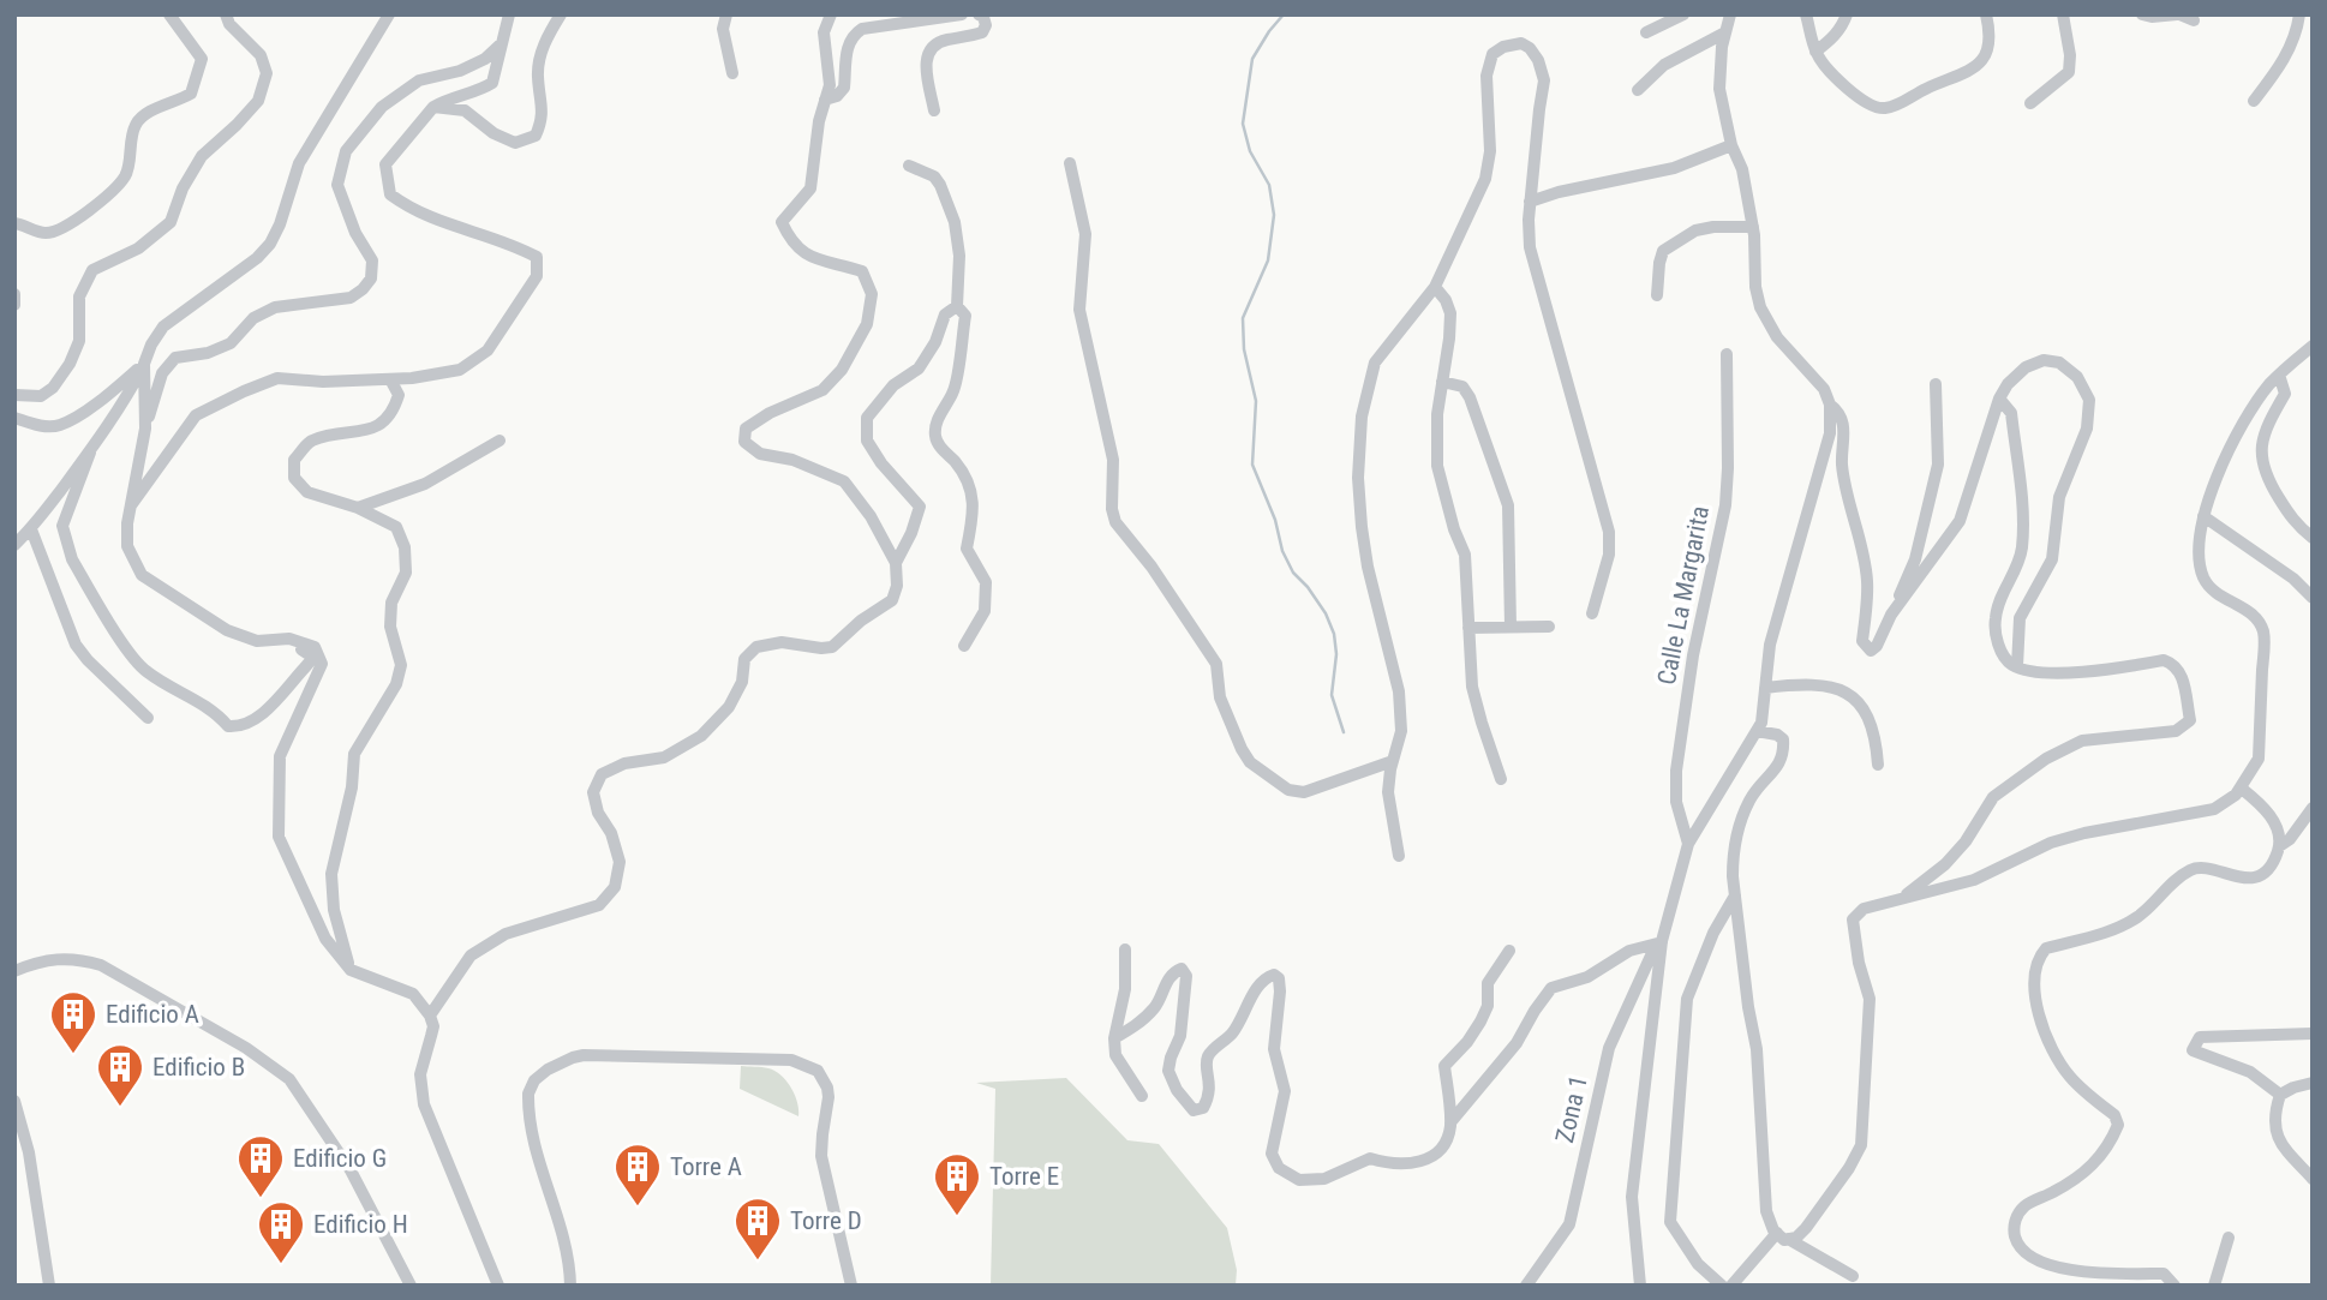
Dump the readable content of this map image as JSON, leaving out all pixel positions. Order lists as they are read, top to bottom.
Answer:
{
  "streets": {
    "street": ["Calle La Margarita", "Zona 1"]
  },
  "places": {
    "building": [
      "Edificio A",
      "Edificio B",
      "Edificio G",
      "Torre A",
      "Torre E",
      "Torre D",
      "Edificio H"
    ]
  }
}
